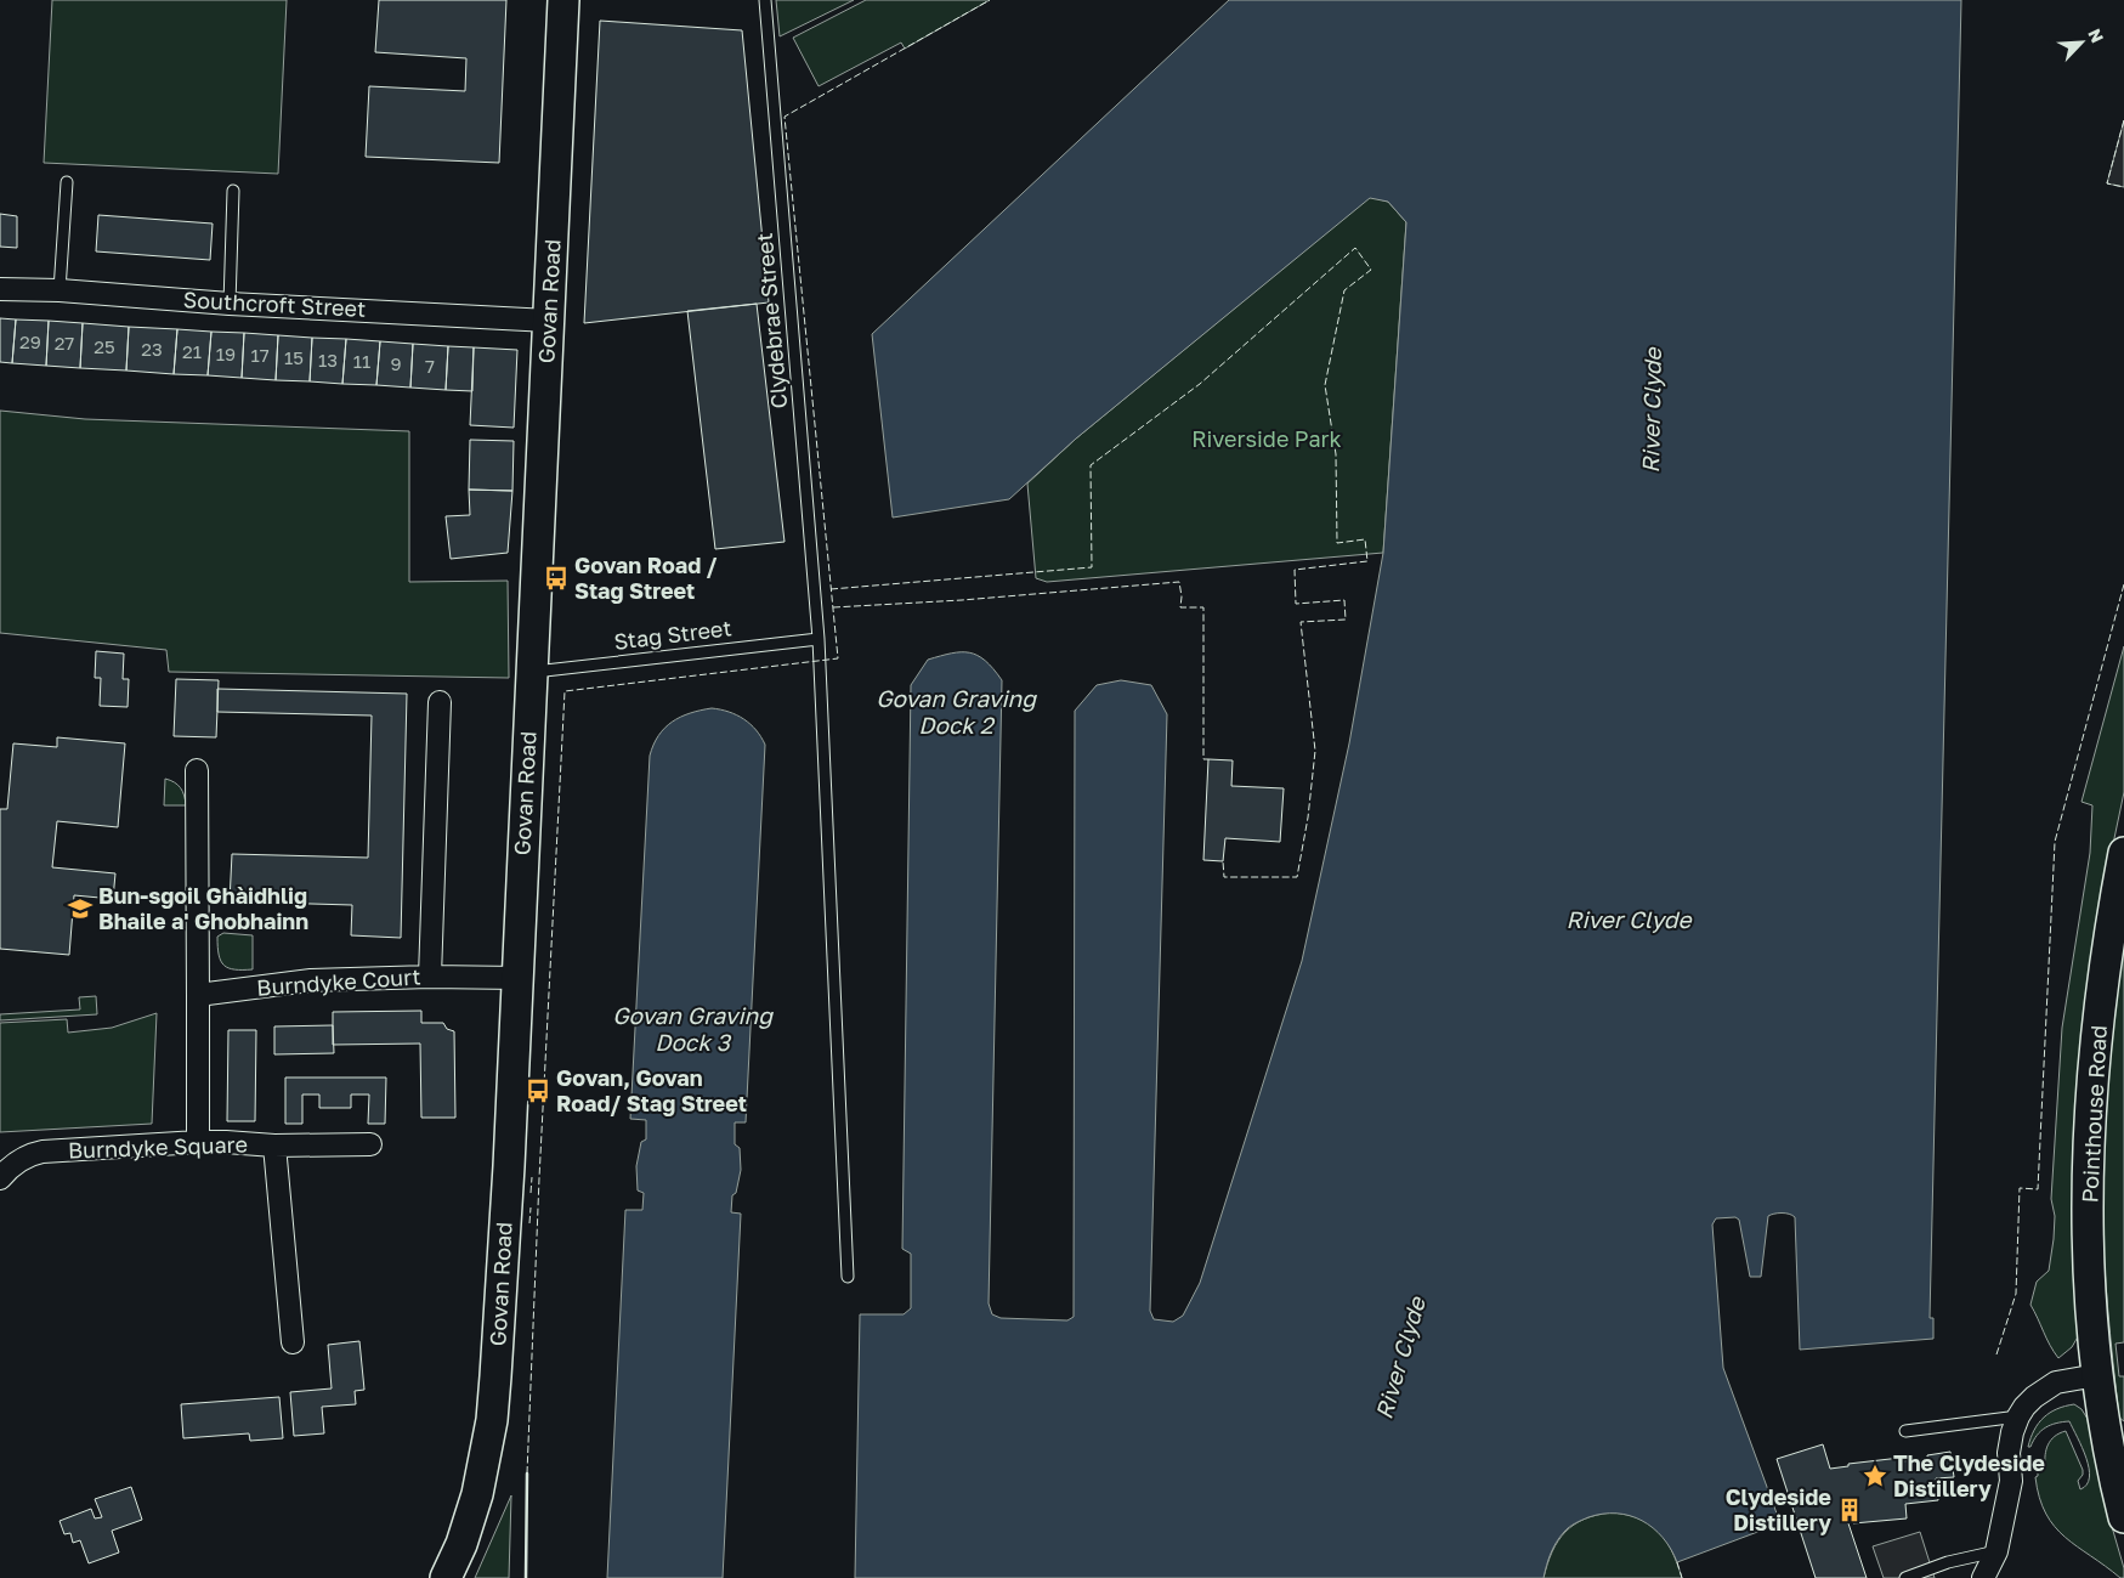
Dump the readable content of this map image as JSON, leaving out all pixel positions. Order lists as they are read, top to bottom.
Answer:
{
  "streets": {
    "street": [
      "Govan Road",
      "Southcroft Street",
      "Burndyke Court",
      "Pointhouse Road",
      "Burndyke Square"
    ],
    "lane": ["Clydebrae Street", "Stag Street"]
  },
  "crossings": [
    ["Govan Road", "Southcroft Street"],
    ["Govan Road", "Stag Street"],
    ["Govan Road", "Burndyke Court"],
    ["Clydebrae Street", "Stag Street"]
  ],
  "water": ["River Clyde", "Govan Graving Dock 2", "Govan Graving Dock 3"],
  "parks": ["Riverside Park"],
  "places": {
    "bus stop": ["Govan Road / Stag Street", "Govan, Govan Road/ Stag Street"],
    "school or university": ["Bun-sgoil Ghàidhlig Bhaile a' Ghobhainn"],
    "place": ["The Clydeside Distillery"],
    "building": ["Clydeside Distillery"]
  },
  "house_numbers": [
    "29",
    "27",
    "25",
    "23",
    "21",
    "19",
    "17",
    "15",
    "13",
    "11",
    "9",
    "7"
  ],
  "north": "top right"
}
